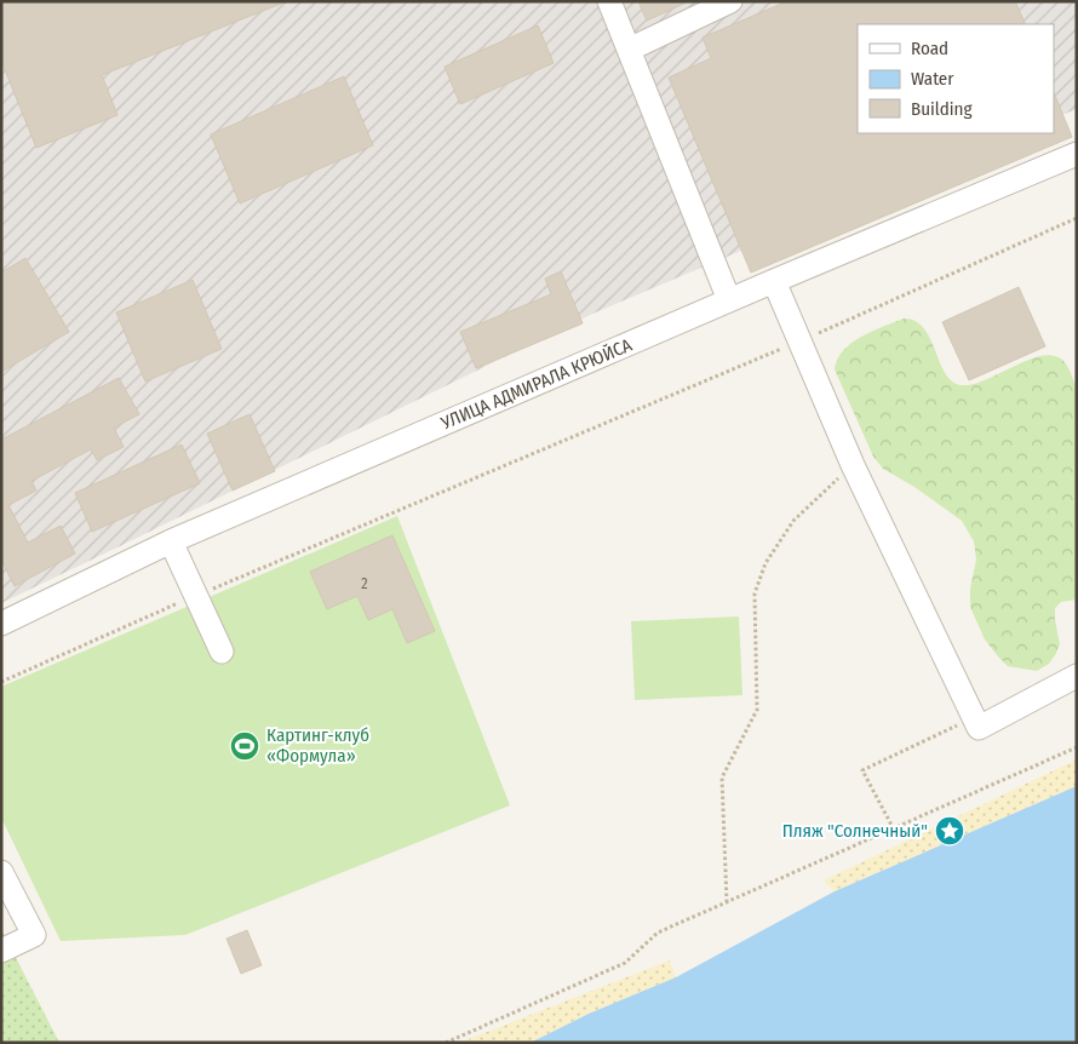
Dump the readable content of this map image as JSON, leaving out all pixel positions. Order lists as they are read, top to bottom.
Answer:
{
  "streets": {
    "street": ["УЛИЦА АДМИРАЛА КРЮЙСА"]
  },
  "places": {
    "sports": ["Картинг-клуб «Формула»"],
    "place": ["Пляж \"Солнечный\""]
  },
  "house_numbers": ["2"],
  "legend": ["Road", "Water", "Building"]
}
